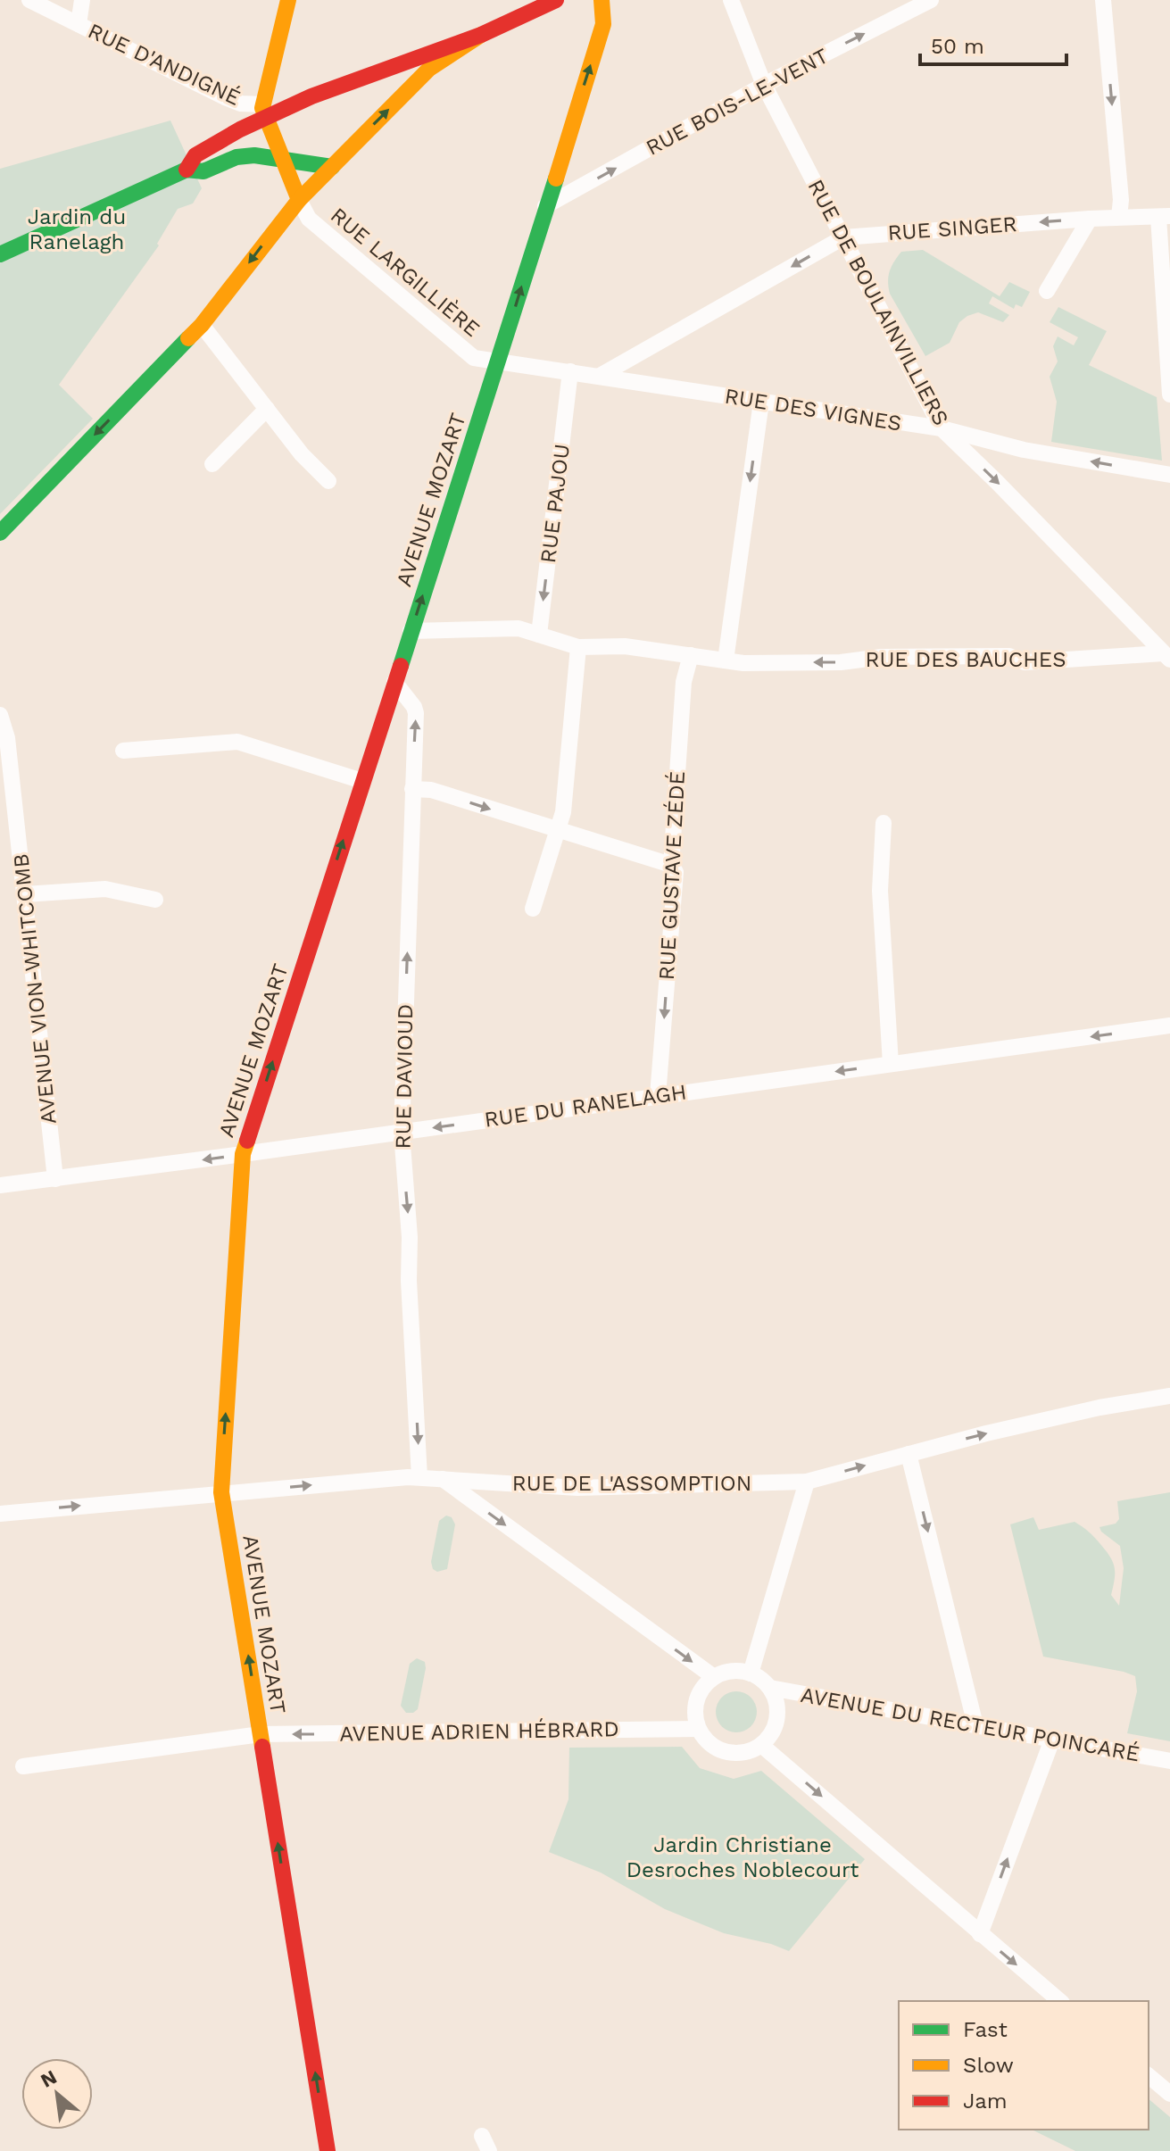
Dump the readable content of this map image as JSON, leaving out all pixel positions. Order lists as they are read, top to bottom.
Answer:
{
  "streets": {
    "street": [
      "RUE D'ANDIGNÉ",
      "RUE BOIS-LE-VENT",
      "RUE SINGER",
      "RUE LARGILLIÈRE",
      "RUE DE BOULAINVILLIERS",
      "RUE DES VIGNES",
      "AVENUE MOZART",
      "RUE PAJOU",
      "RUE DES BAUCHES",
      "RUE GUSTAVE ZÉDÉ",
      "AVENUE VION-WHITCOMB",
      "RUE DAVIOUD",
      "RUE DU RANELAGH",
      "RUE DE L'ASSOMPTION",
      "AVENUE DU RECTEUR POINCARÉ",
      "AVENUE ADRIEN HÉBRARD"
    ]
  },
  "crossings": [
    ["RUE D'ANDIGNÉ", "RUE LARGILLIÈRE"],
    ["RUE BOIS-LE-VENT", "RUE DE BOULAINVILLIERS"],
    ["RUE BOIS-LE-VENT", "AVENUE MOZART"],
    ["RUE SINGER", "RUE DE BOULAINVILLIERS"],
    ["RUE SINGER", "RUE DES VIGNES"],
    ["RUE LARGILLIÈRE", "RUE DES VIGNES"],
    ["RUE LARGILLIÈRE", "AVENUE MOZART"],
    ["RUE DE BOULAINVILLIERS", "RUE DES VIGNES"],
    ["RUE DE BOULAINVILLIERS", "RUE DES BAUCHES"],
    ["RUE DES VIGNES", "AVENUE MOZART"],
    ["RUE DES VIGNES", "RUE PAJOU"],
    ["AVENUE MOZART", "RUE DES BAUCHES"],
    ["AVENUE MOZART", "RUE DAVIOUD"],
    ["AVENUE MOZART", "RUE DU RANELAGH"],
    ["AVENUE MOZART", "RUE DE L'ASSOMPTION"],
    ["AVENUE MOZART", "AVENUE ADRIEN HÉBRARD"],
    ["RUE PAJOU", "RUE DES BAUCHES"],
    ["RUE DES BAUCHES", "RUE GUSTAVE ZÉDÉ"],
    ["RUE GUSTAVE ZÉDÉ", "RUE DU RANELAGH"],
    ["AVENUE VION-WHITCOMB", "RUE DU RANELAGH"],
    ["RUE DAVIOUD", "RUE DU RANELAGH"],
    ["RUE DAVIOUD", "RUE DE L'ASSOMPTION"],
    ["AVENUE DU RECTEUR POINCARÉ", "AVENUE ADRIEN HÉBRARD"]
  ],
  "one_way": [
    "RUE BOIS-LE-VENT",
    "RUE SINGER",
    "RUE DE BOULAINVILLIERS",
    "AVENUE MOZART",
    "RUE PAJOU",
    "RUE DES BAUCHES",
    "RUE GUSTAVE ZÉDÉ",
    "RUE DU RANELAGH",
    "RUE DE L'ASSOMPTION",
    "AVENUE ADRIEN HÉBRARD"
  ],
  "parks": ["Jardin du Ranelagh", "Jardin Christiane Desroches Noblecourt"],
  "legend": ["Fast", "Slow", "Jam"],
  "scale_bar": "50 m",
  "north": "top left"
}
